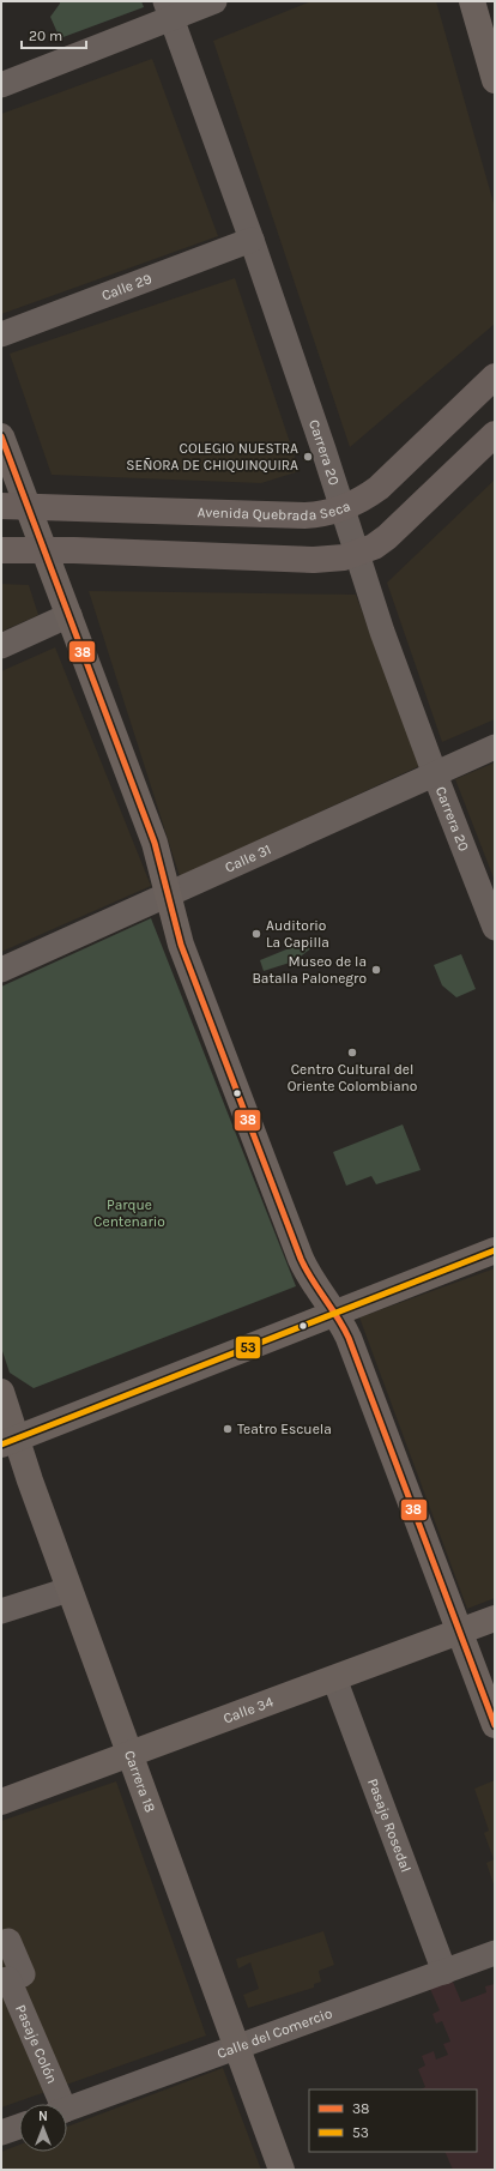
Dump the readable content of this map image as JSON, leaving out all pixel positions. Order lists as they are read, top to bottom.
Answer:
{
  "streets": {
    "main road": ["Avenida Quebrada Seca"],
    "street": [
      "Calle 29",
      "Carrera 20",
      "Calle 31",
      "Calle 34",
      "Carrera 18",
      "Pasaje Rosedal",
      "Calle del Comercio",
      "Pasaje Colón"
    ]
  },
  "crossings": [
    ["Calle 29", "Carrera 20"],
    ["Carrera 20", "Avenida Quebrada Seca"],
    ["Carrera 20", "Calle 31"],
    ["Calle 34", "Carrera 18"],
    ["Calle 34", "Pasaje Rosedal"],
    ["Carrera 18", "Calle del Comercio"],
    ["Pasaje Rosedal", "Calle del Comercio"]
  ],
  "parks": ["Parque Centenario"],
  "places": [
    "COLEGIO NUESTRA SEÑORA DE CHIQUINQUIRA",
    "Auditorio La Capilla",
    "Museo de la Batalla Palonegro",
    "Centro Cultural del Oriente Colombiano",
    "Teatro Escuela"
  ],
  "lines": ["transit line 38", "transit line 53"],
  "legend": ["38", "53"],
  "scale_bar": "20 m",
  "north": "top"
}
